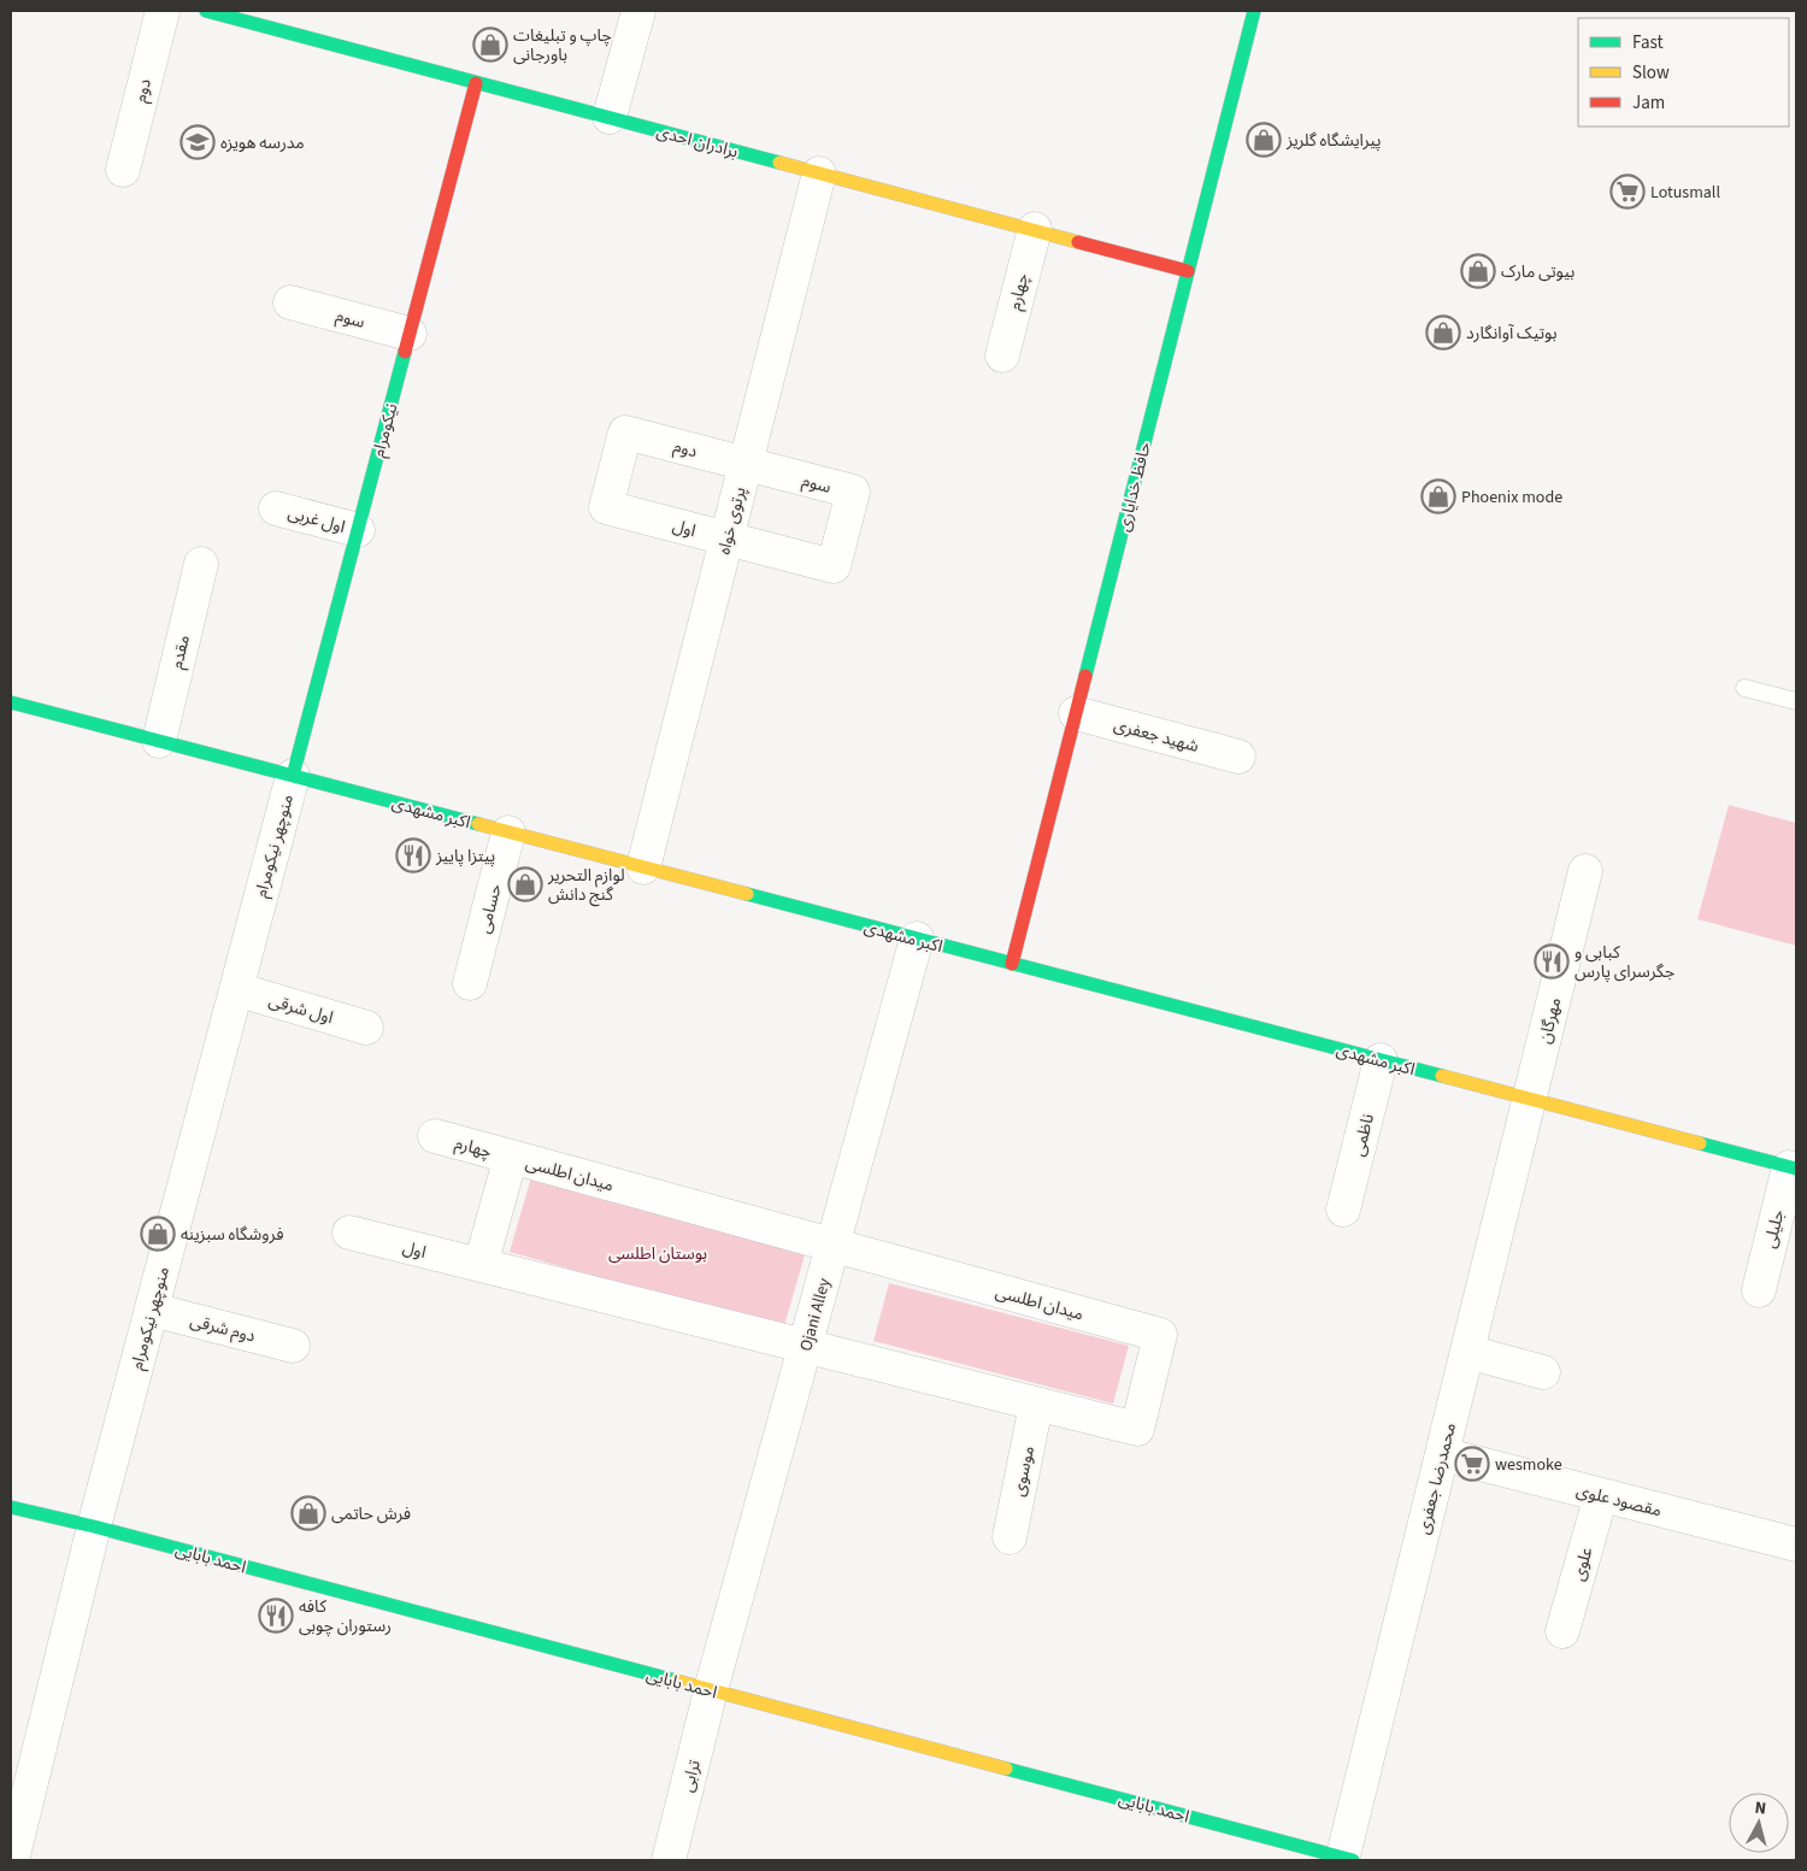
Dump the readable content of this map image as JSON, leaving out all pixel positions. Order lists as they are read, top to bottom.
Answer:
{
  "streets": {
    "street": [
      "دوم",
      "برادران احدی",
      "چهارم",
      "سوم",
      "نیکومرام",
      "حافظ خدایاری",
      "اول غربی",
      "پرتوی خواه",
      "اول",
      "مقدم",
      "شهید جعفری",
      "اکبر مشهدی",
      "منوچهر نیکومرام",
      "حسامی",
      "اول شرقی",
      "مهرگان",
      "ناظمی",
      "میدان اطلسی",
      "جلیلی",
      "Ojani Alley",
      "دوم شرقی",
      "موسوی",
      "محمدرضا جعفری",
      "مقصود علوی",
      "احمد بابایی",
      "علوی",
      "ترابی"
    ]
  },
  "crossings": [
    ["دوم", "سوم"],
    ["دوم", "پرتوی خواه"],
    ["دوم", "اول"],
    ["برادران احدی", "چهارم"],
    ["برادران احدی", "نیکومرام"],
    ["برادران احدی", "حافظ خدایاری"],
    ["برادران احدی", "پرتوی خواه"],
    ["چهارم", "میدان اطلسی"],
    ["سوم", "نیکومرام"],
    ["سوم", "پرتوی خواه"],
    ["سوم", "اول"],
    ["نیکومرام", "اول غربی"],
    ["نیکومرام", "اکبر مشهدی"],
    ["نیکومرام", "منوچهر نیکومرام"],
    ["حافظ خدایاری", "شهید جعفری"],
    ["حافظ خدایاری", "اکبر مشهدی"],
    ["پرتوی خواه", "اول"],
    ["پرتوی خواه", "اکبر مشهدی"],
    ["اول", "میدان اطلسی"],
    ["مقدم", "اکبر مشهدی"],
    ["اکبر مشهدی", "منوچهر نیکومرام"],
    ["اکبر مشهدی", "حسامی"],
    ["اکبر مشهدی", "مهرگان"],
    ["اکبر مشهدی", "ناظمی"],
    ["اکبر مشهدی", "جلیلی"],
    ["اکبر مشهدی", "Ojani Alley"],
    ["اکبر مشهدی", "محمدرضا جعفری"],
    ["منوچهر نیکومرام", "اول شرقی"],
    ["منوچهر نیکومرام", "دوم شرقی"],
    ["منوچهر نیکومرام", "احمد بابایی"],
    ["مهرگان", "محمدرضا جعفری"],
    ["میدان اطلسی", "Ojani Alley"],
    ["میدان اطلسی", "موسوی"],
    ["Ojani Alley", "احمد بابایی"],
    ["Ojani Alley", "ترابی"],
    ["محمدرضا جعفری", "مقصود علوی"],
    ["محمدرضا جعفری", "احمد بابایی"],
    ["مقصود علوی", "علوی"],
    ["احمد بابایی", "ترابی"]
  ],
  "parks": ["بوستان اطلسی"],
  "places": {
    "shop": [
      "چاپ و تبلیغات باورجانی",
      "پیرایشگاه گلریز",
      "بیوتی مارک",
      "بوتیک آوانگارد",
      "Phoenix mode",
      "لوازم التحریر گنج دانش",
      "فروشگاه سبزینه",
      "فرش حاتمی"
    ],
    "school or university": ["مدرسه هویزه"],
    "supermarket": ["Lotusmall", "wesmoke"],
    "restaurant": ["پیتزا پاییز", "کبابی و جگرسرای پارس", "کافه رستوران چوبی"]
  },
  "legend": ["Fast", "Slow", "Jam"],
  "north": "top"
}
